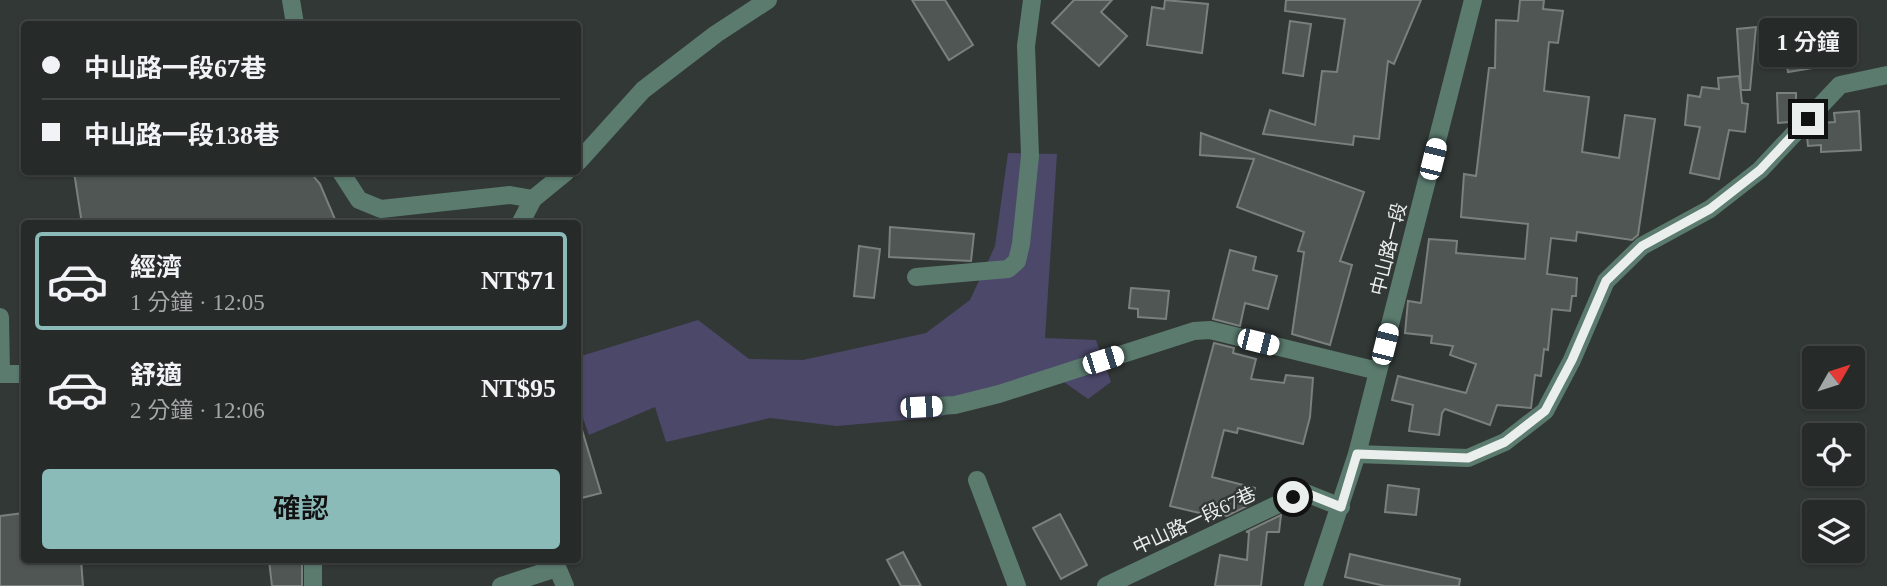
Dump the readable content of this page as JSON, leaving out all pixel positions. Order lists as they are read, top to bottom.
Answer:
{
  "streets": {
    "street": ["中山路一段", "中山路一段67巷"]
  },
  "crossings": [
    ["中山路一段", "中山路一段67巷"]
  ],
  "north": "top right",
  "page": {
    "bubble": "1 分鐘",
    "banner": ["中山路一段67巷", "中山路一段138巷"],
    "list": [
      {
        "name": "經濟",
        "note": "1 分鐘 · 12:05",
        "value": "NT$71"
      },
      {
        "name": "舒適",
        "note": "2 分鐘 · 12:06",
        "value": "NT$95"
      }
    ],
    "buttons": "確認"
  }
}
